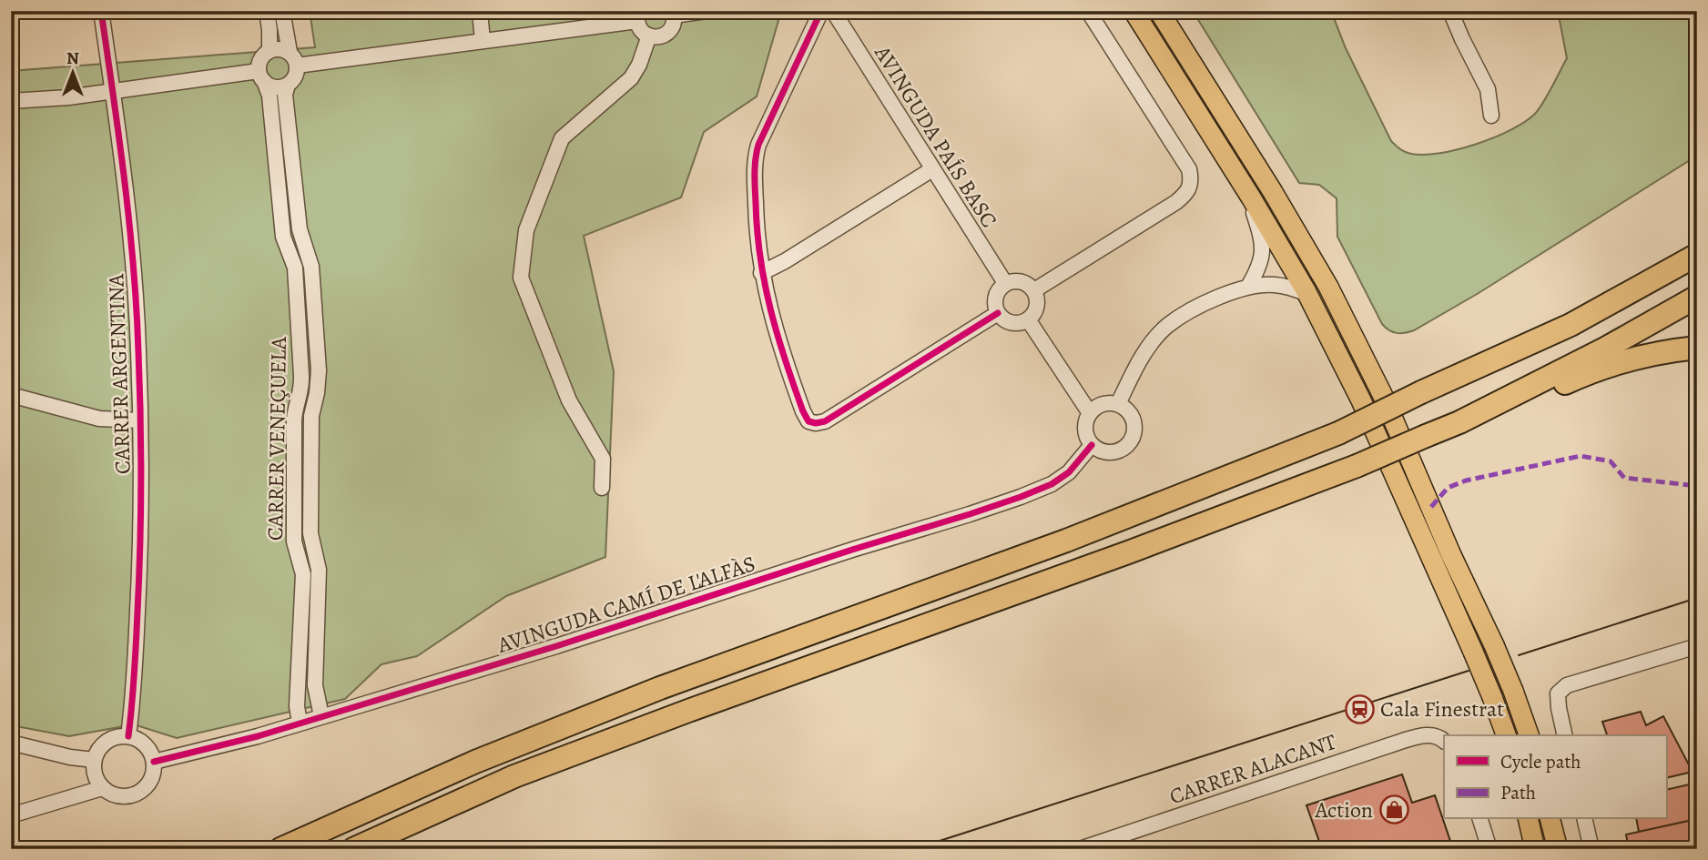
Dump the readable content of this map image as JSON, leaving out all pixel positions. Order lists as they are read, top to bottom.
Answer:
{
  "streets": {
    "street": [
      "AVINGUDA PAÍS BASC",
      "CARRER ARGENTINA",
      "CARRER VENEÇUELA",
      "AVINGUDA CAMÍ DE L'ALFÀS",
      "CARRER ALACANT"
    ]
  },
  "crossings": [
    ["CARRER ARGENTINA", "AVINGUDA CAMÍ DE L'ALFÀS"],
    ["CARRER VENEÇUELA", "AVINGUDA CAMÍ DE L'ALFÀS"]
  ],
  "places": {
    "station": ["Cala Finestrat"],
    "shop": ["Action"]
  },
  "legend": ["Cycle path", "Path"],
  "north": "top"
}
